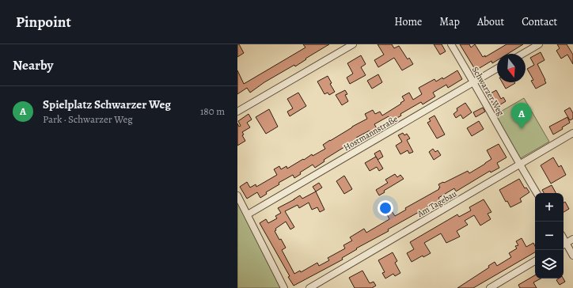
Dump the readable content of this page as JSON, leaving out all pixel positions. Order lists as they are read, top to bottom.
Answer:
{
  "streets": {
    "street": ["Schwarzer Weg", "Hostmannstraße", "Am Tagebau"]
  },
  "crossings": [
    ["Schwarzer Weg", "Hostmannstraße"],
    ["Schwarzer Weg", "Am Tagebau"]
  ],
  "north": "bottom",
  "page": {
    "header": "Pinpoint",
    "nav": [
      "Home",
      "Map",
      "About",
      "Contact"
    ],
    "heading": "Nearby",
    "list": [
      {
        "mark": "A",
        "name": "Spielplatz Schwarzer Weg",
        "note": "Park · Schwarzer Weg",
        "value": "180 m"
      }
    ],
    "pins": "A",
    "map_buttons": ["+", "−"]
  }
}
